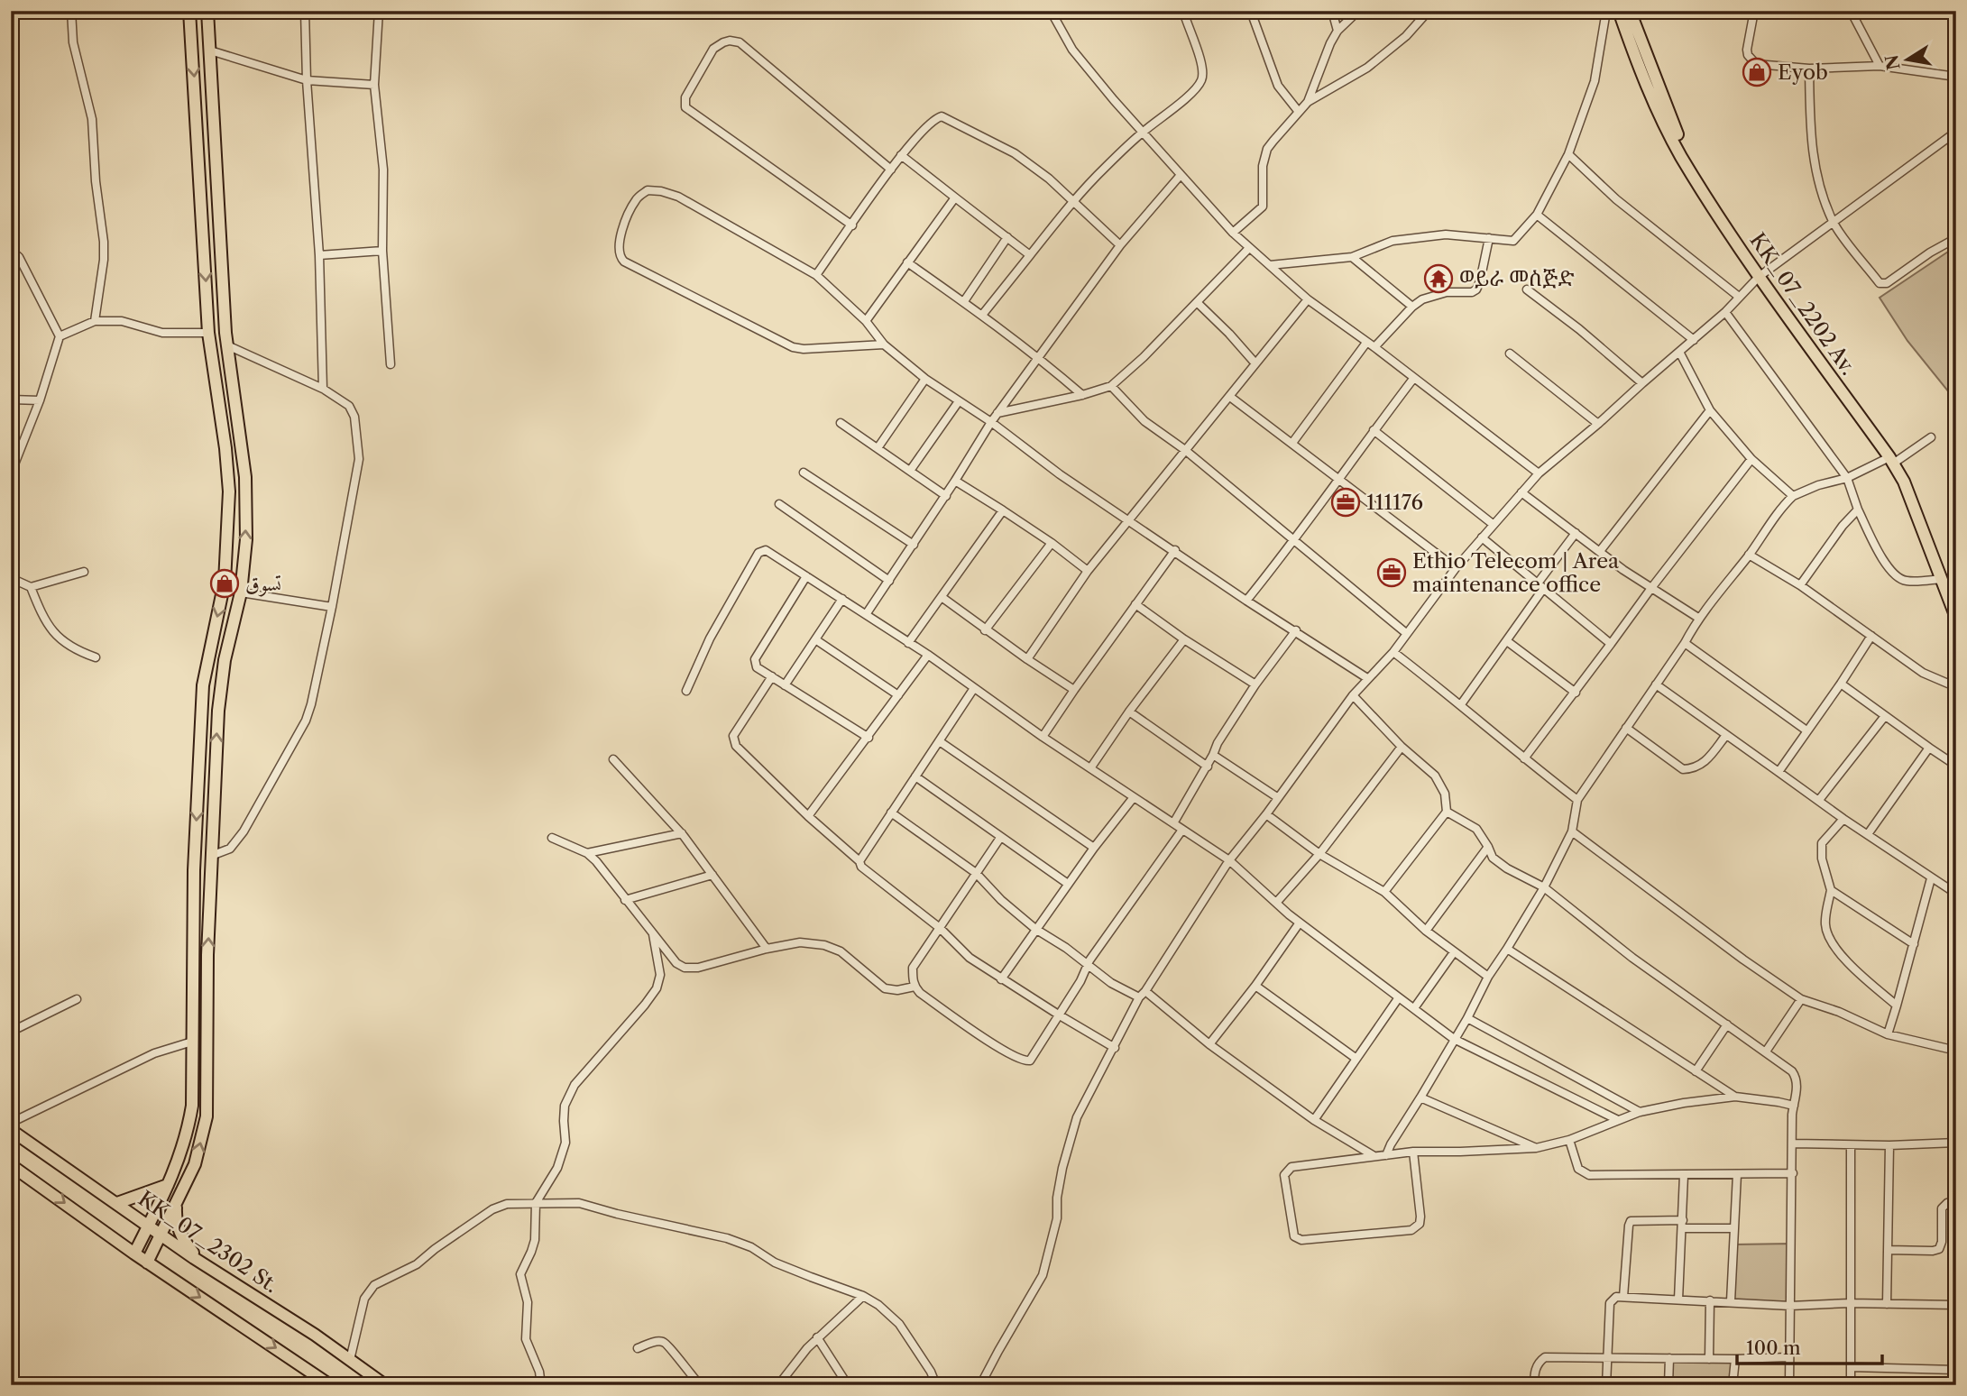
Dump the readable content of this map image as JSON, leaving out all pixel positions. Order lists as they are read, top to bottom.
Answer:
{
  "streets": {
    "main road": ["KK_07_2202 Av.", "KK_07_2302 St."]
  },
  "places": {
    "shop": ["Eyob", "تسوق"],
    "temple": ["ወይራ መስጅድ"],
    "office": ["111176", "Ethio Telecom | Area maintenance office"]
  },
  "scale_bar": "100 m",
  "north": "left"
}
